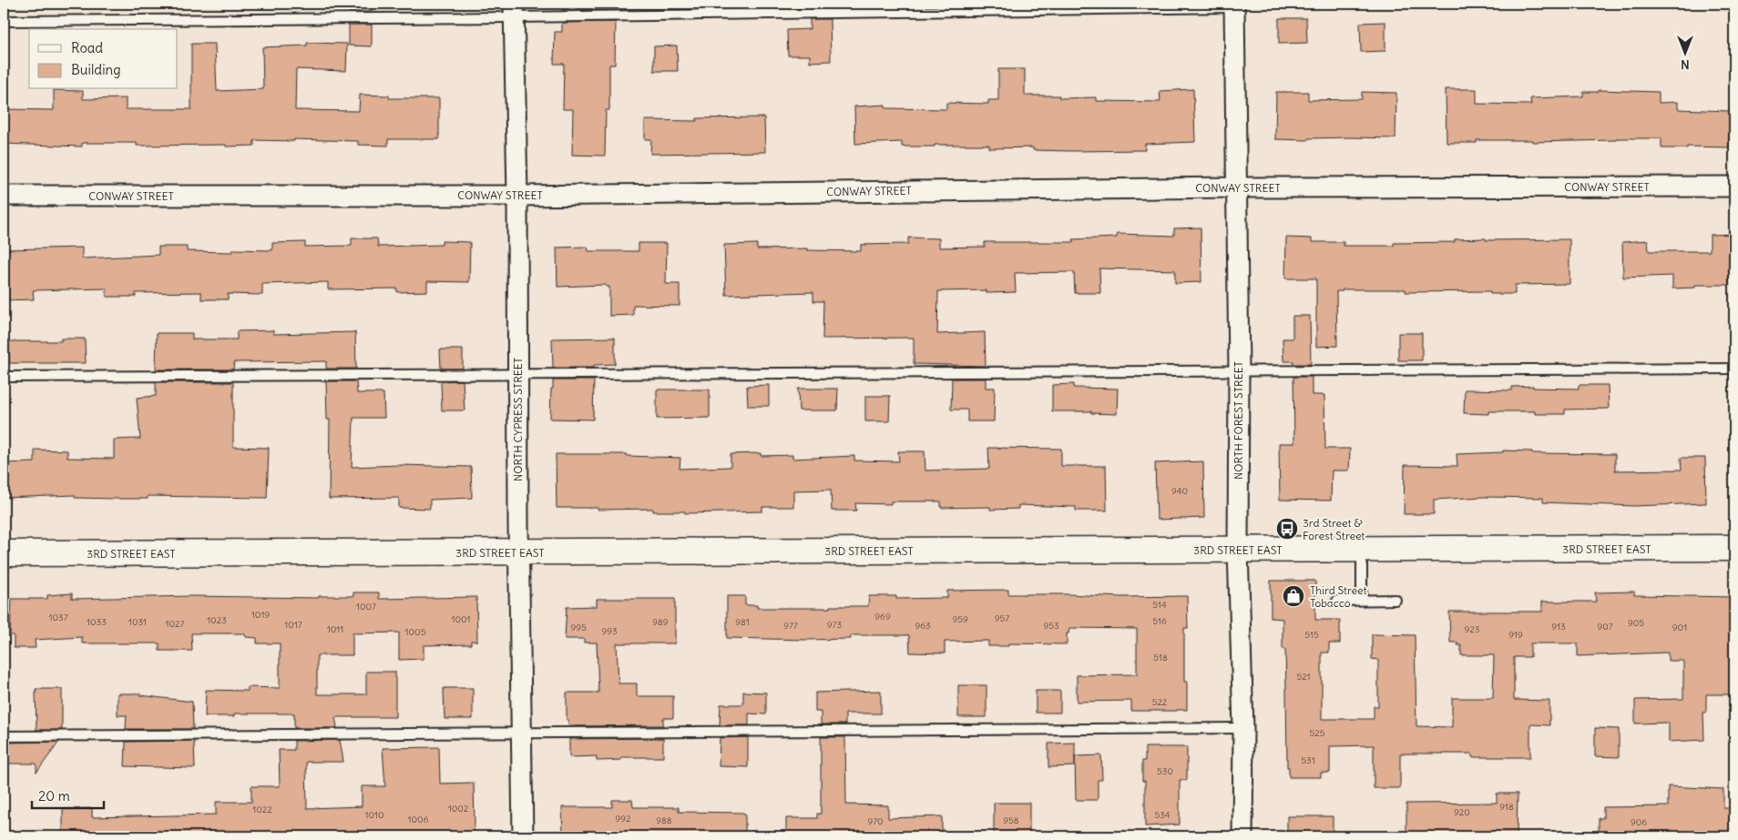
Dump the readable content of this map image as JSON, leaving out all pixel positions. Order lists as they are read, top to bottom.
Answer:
{
  "streets": {
    "street": [
      "CONWAY STREET",
      "NORTH CYPRESS STREET",
      "NORTH FOREST STREET",
      "3RD STREET EAST"
    ]
  },
  "crossings": [
    ["CONWAY STREET", "NORTH CYPRESS STREET"],
    ["CONWAY STREET", "NORTH FOREST STREET"],
    ["NORTH CYPRESS STREET", "3RD STREET EAST"],
    ["NORTH FOREST STREET", "3RD STREET EAST"]
  ],
  "places": {
    "bus stop": ["3rd Street & Forest Street"],
    "shop": ["Third Street Tobacco"]
  },
  "house_numbers": [
    "940",
    "514",
    "1007",
    "1019",
    "969",
    "1037",
    "957",
    "1001",
    "959",
    "1023",
    "516",
    "1033",
    "1031",
    "989",
    "981",
    "905",
    "1027",
    "1017",
    "973",
    "977",
    "963",
    "953",
    "913",
    "907",
    "995",
    "901",
    "1011",
    "923",
    "993",
    "1005",
    "515",
    "919",
    "518",
    "521",
    "522",
    "525",
    "531",
    "530",
    "918",
    "1002",
    "1022",
    "920",
    "1010",
    "534",
    "992",
    "1006",
    "988",
    "958",
    "970",
    "906"
  ],
  "legend": ["Road", "Building"],
  "scale_bar": "20 m",
  "north": "bottom"
}
